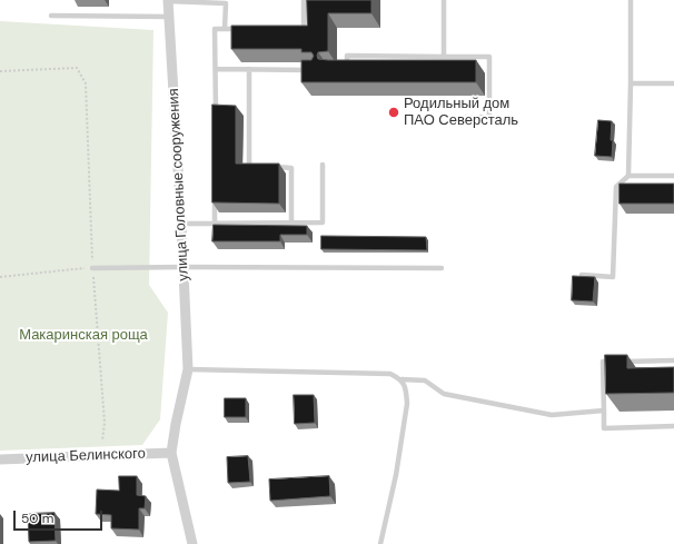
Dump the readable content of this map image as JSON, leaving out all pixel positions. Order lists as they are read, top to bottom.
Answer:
{
  "streets": {
    "street": ["улица Головные сооружения", "улица Белинского"]
  },
  "parks": ["Макаринская роща"],
  "places": ["Родильный дом ПАО Северсталь"],
  "scale_bar": "50 m"
}
